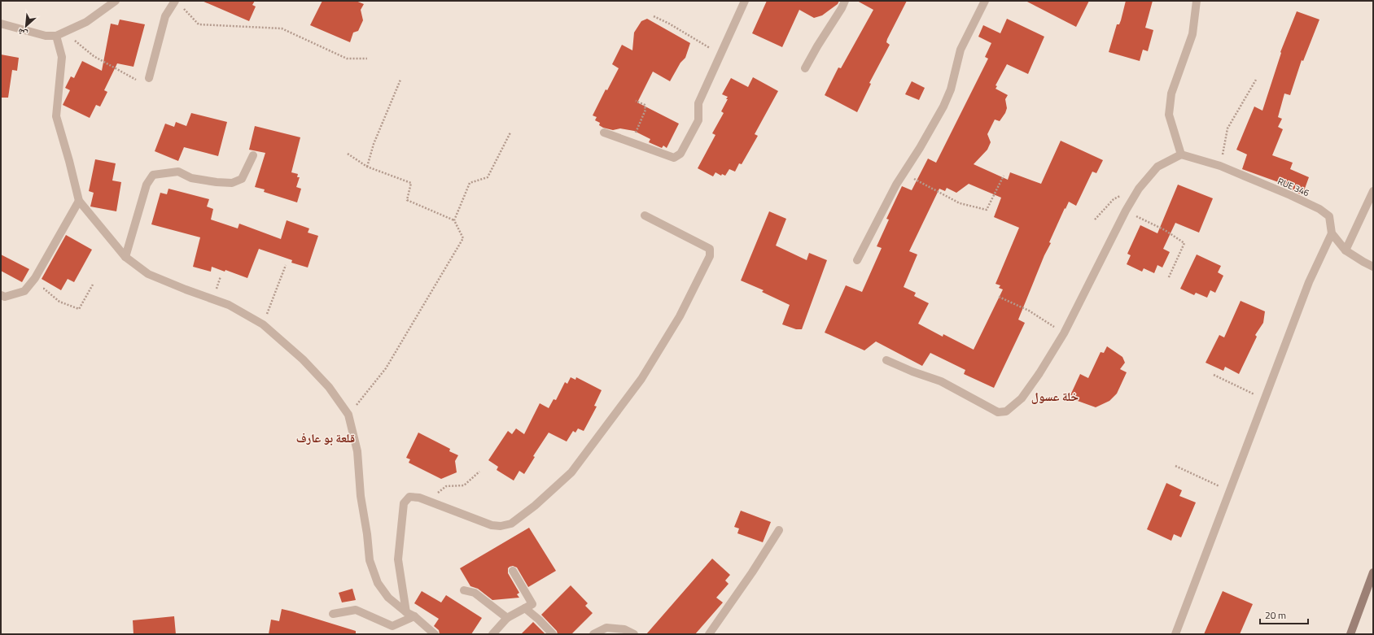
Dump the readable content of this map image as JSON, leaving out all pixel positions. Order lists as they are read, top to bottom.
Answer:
{
  "streets": {
    "street": ["RUE 346"]
  },
  "districts": ["خلة عسول", "قلعة بو عارف"],
  "scale_bar": "20 m",
  "north": "bottom left"
}
